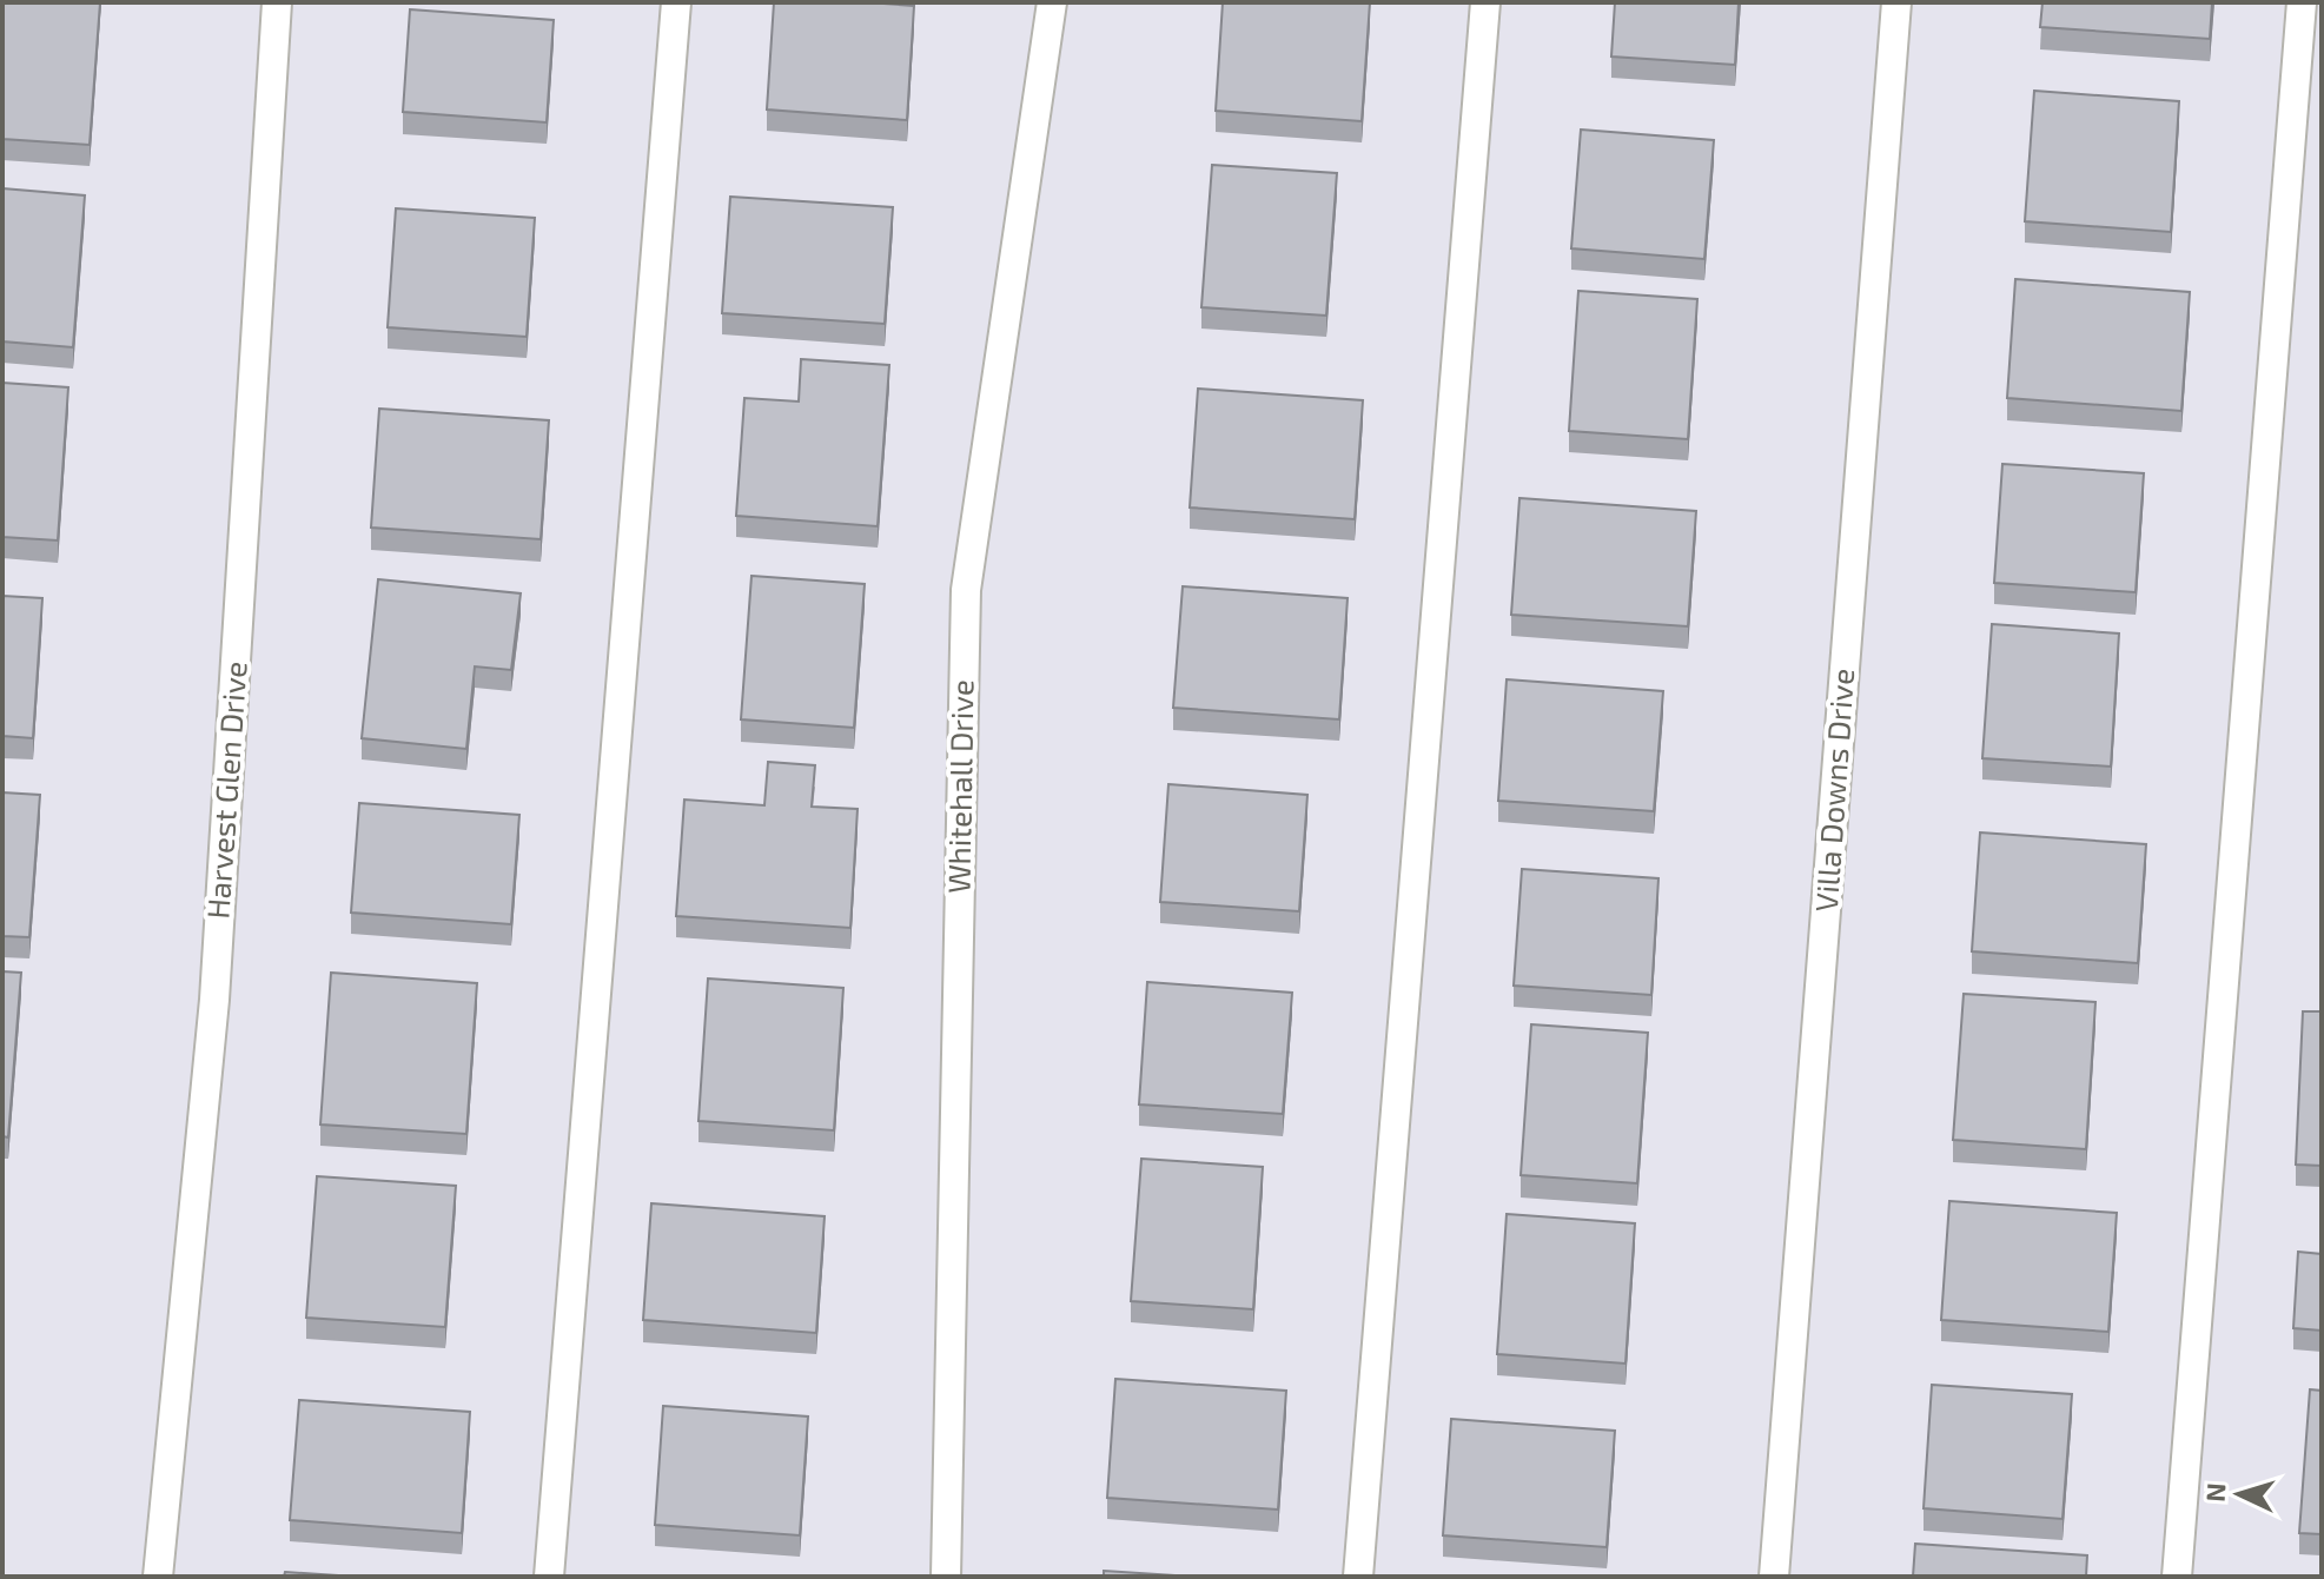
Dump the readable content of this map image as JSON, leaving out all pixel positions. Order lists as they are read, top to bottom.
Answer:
{
  "streets": {
    "street": ["Whitehall Drive", "Harvest Glen Drive", "Villa Downs Drive"]
  },
  "north": "left"
}
